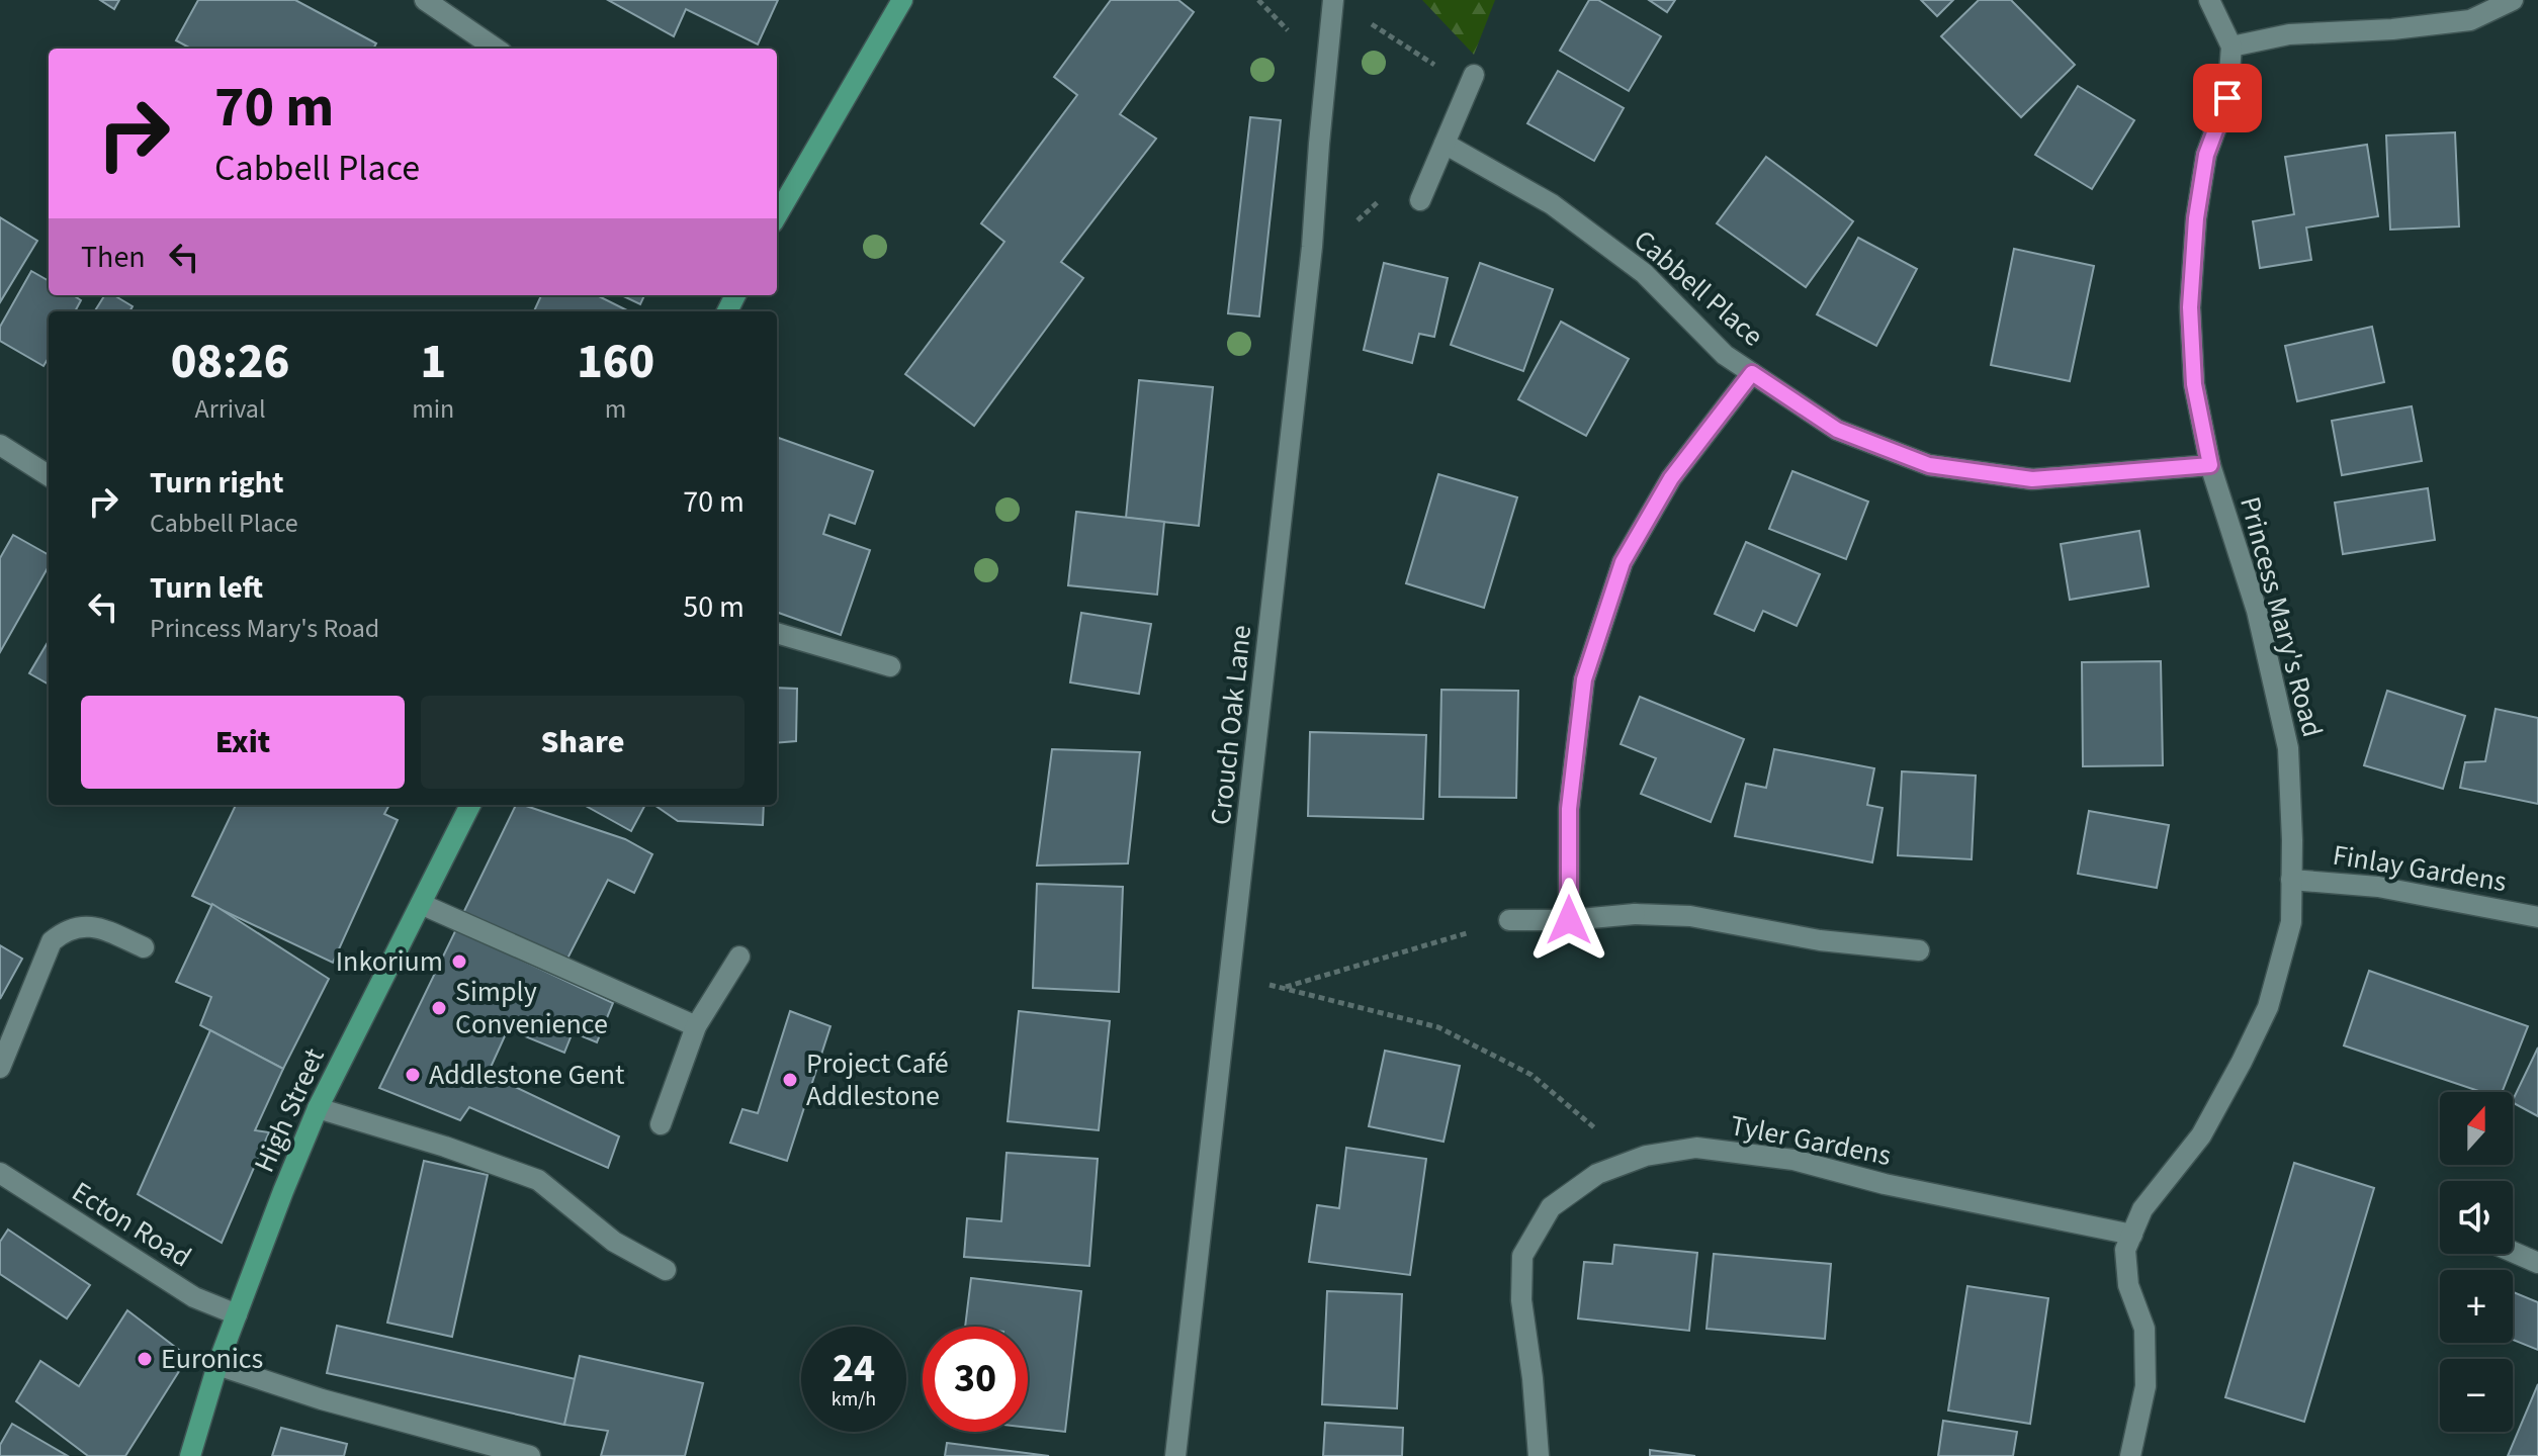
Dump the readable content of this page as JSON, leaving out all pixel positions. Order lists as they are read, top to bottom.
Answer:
{
  "streets": {
    "main road": ["High Street"],
    "street": [
      "Cabbell Place",
      "Princess Mary's Road",
      "Crouch Oak Lane",
      "Finlay Gardens",
      "Tyler Gardens",
      "Ecton Road"
    ]
  },
  "crossings": [
    ["Cabbell Place", "Princess Mary's Road"],
    ["Princess Mary's Road", "Finlay Gardens"],
    ["Princess Mary's Road", "Tyler Gardens"],
    ["High Street", "Ecton Road"]
  ],
  "places": [
    "Inkorium",
    "Simply Convenience",
    "Addlestone Gent",
    "Project Café Addlestone",
    "Euronics"
  ],
  "north": "top",
  "page": {
    "turn": ["70 m", "Cabbell Place"],
    "then": "Then",
    "eta": [
      "08:26",
      "Arrival",
      "1",
      "min",
      "160",
      "m"
    ],
    "list": [
      {
        "name": "Turn right",
        "note": "Cabbell Place",
        "value": "70 m"
      },
      {
        "name": "Turn left",
        "note": "Princess Mary's Road",
        "value": "50 m"
      }
    ],
    "buttons": ["Exit", "Share"],
    "map_buttons": ["+", "−"],
    "speed": "24 km/h",
    "limit": "30"
  }
}
